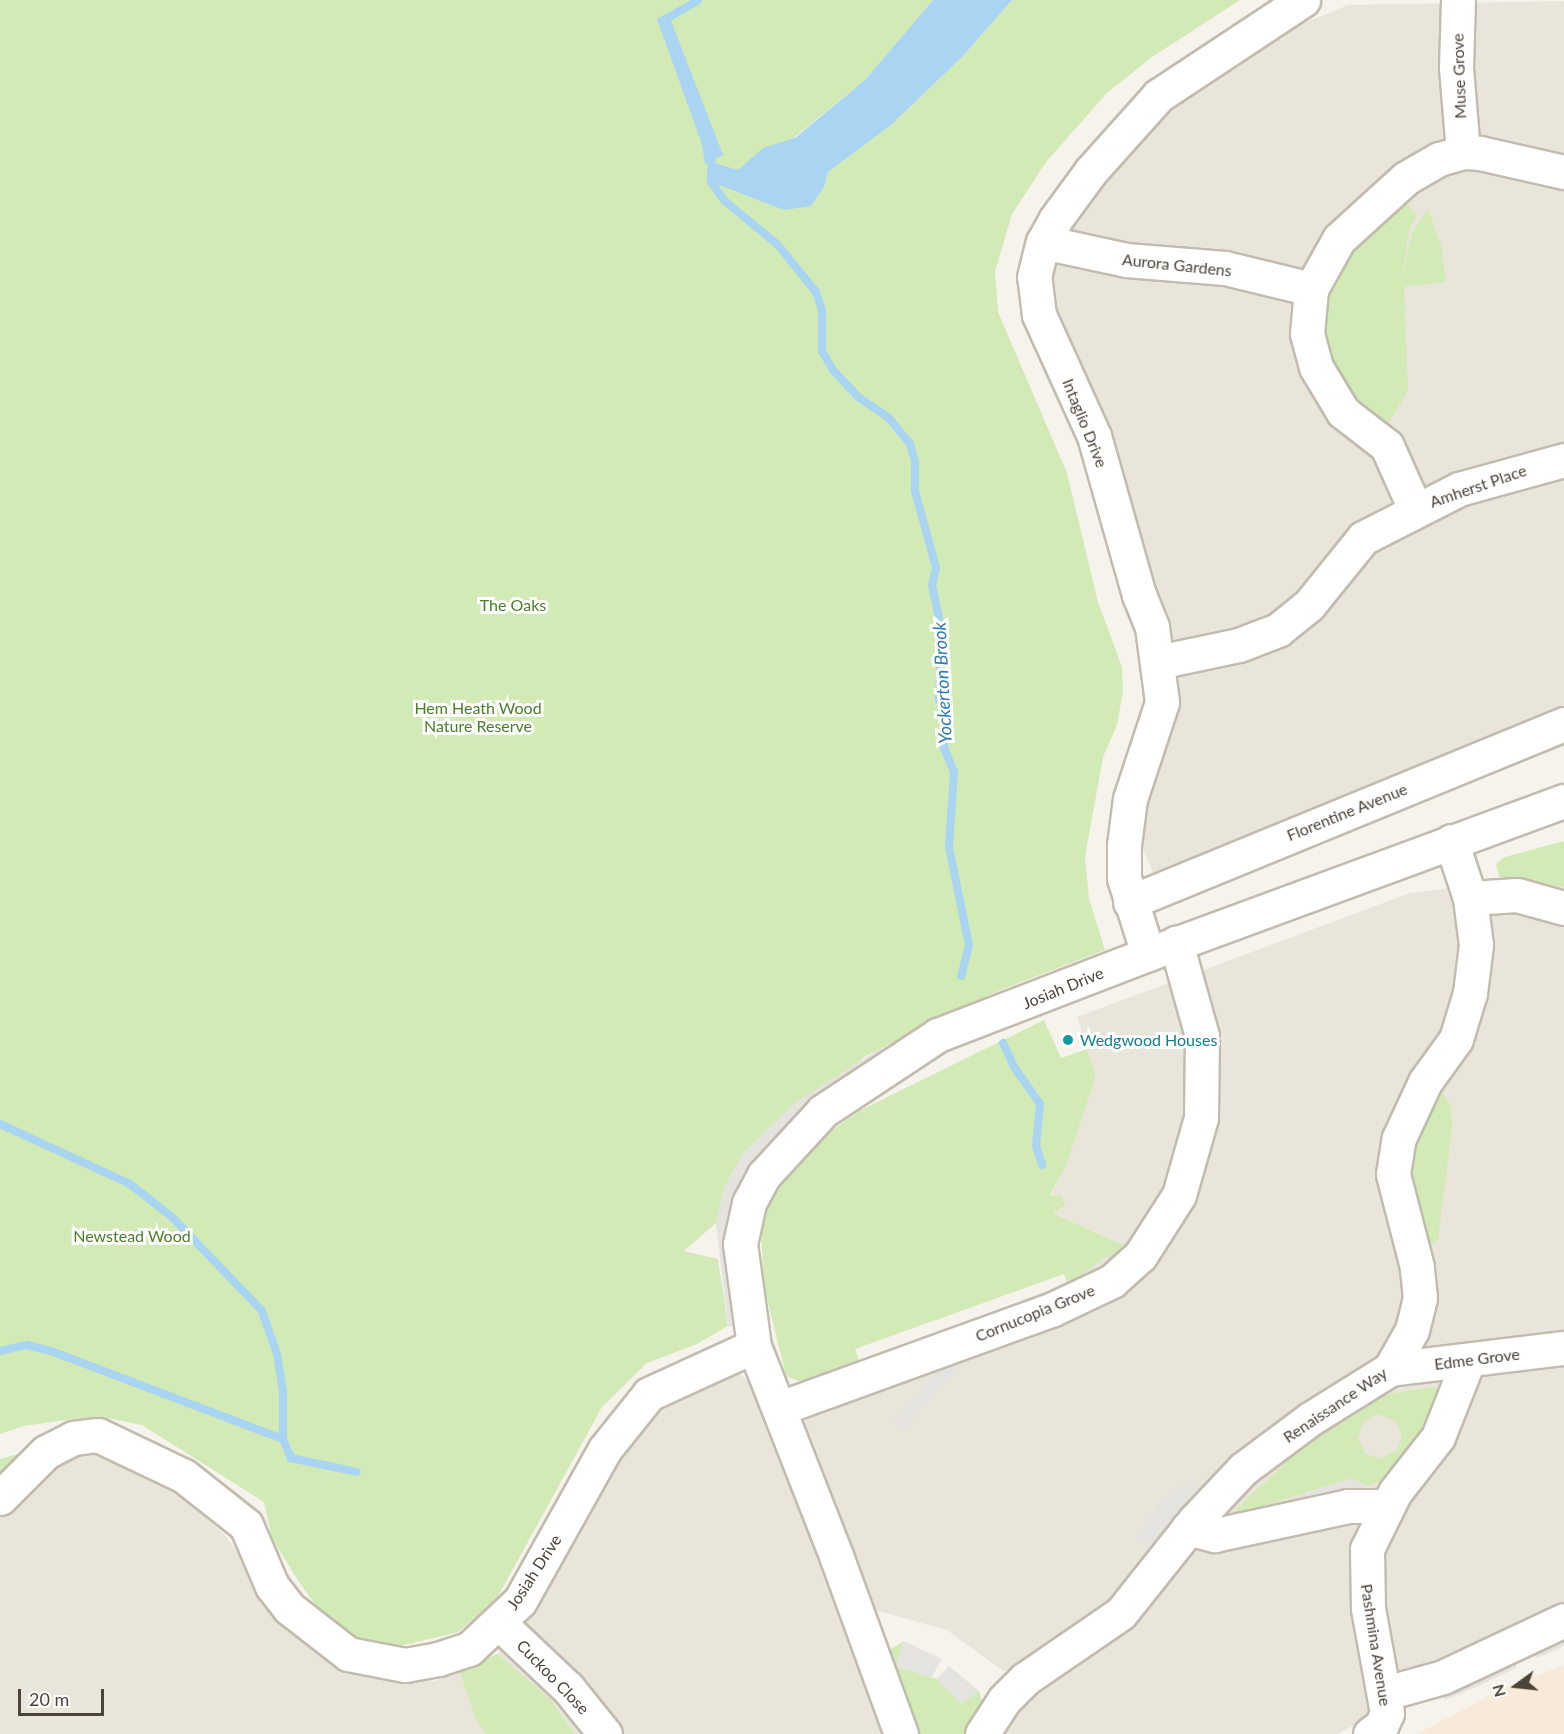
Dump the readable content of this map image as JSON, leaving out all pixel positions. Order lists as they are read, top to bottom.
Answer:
{
  "streets": {
    "street": [
      "Muse Grove",
      "Aurora Gardens",
      "Intaglio Drive",
      "Amherst Place",
      "Florentine Avenue",
      "Josiah Drive",
      "Cornucopia Grove",
      "Edme Grove",
      "Renaissance Way",
      "Pashmina Avenue",
      "Cuckoo Close"
    ]
  },
  "crossings": [
    ["Aurora Gardens", "Intaglio Drive"],
    ["Intaglio Drive", "Amherst Place"],
    ["Intaglio Drive", "Florentine Avenue"],
    ["Intaglio Drive", "Josiah Drive"],
    ["Intaglio Drive", "Cornucopia Grove"],
    ["Josiah Drive", "Cornucopia Grove"],
    ["Josiah Drive", "Renaissance Way"],
    ["Josiah Drive", "Cuckoo Close"],
    ["Edme Grove", "Renaissance Way"],
    ["Edme Grove", "Pashmina Avenue"]
  ],
  "water": ["Yockerton Brook"],
  "parks": ["The Oaks", "Hem Heath Wood Nature Reserve", "Newstead Wood"],
  "places": ["Wedgwood Houses"],
  "scale_bar": "20 m",
  "north": "left"
}
